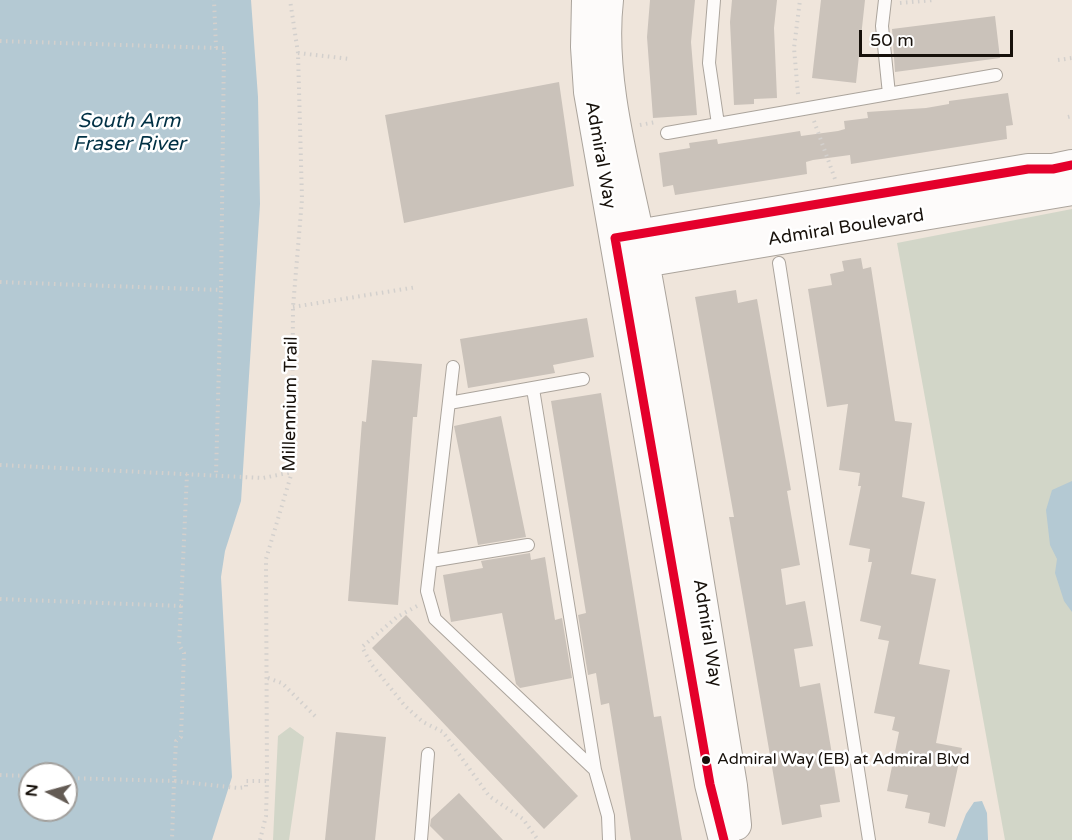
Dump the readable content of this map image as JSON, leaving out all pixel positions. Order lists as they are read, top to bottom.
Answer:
{
  "streets": {
    "street": ["Admiral Way", "Admiral Boulevard"],
    "path": ["Millennium Trail"]
  },
  "crossings": [
    ["Admiral Way", "Admiral Boulevard"]
  ],
  "water": ["South Arm Fraser River"],
  "places": ["Admiral Way (EB) at Admiral Blvd"],
  "scale_bar": "50 m",
  "north": "left"
}
